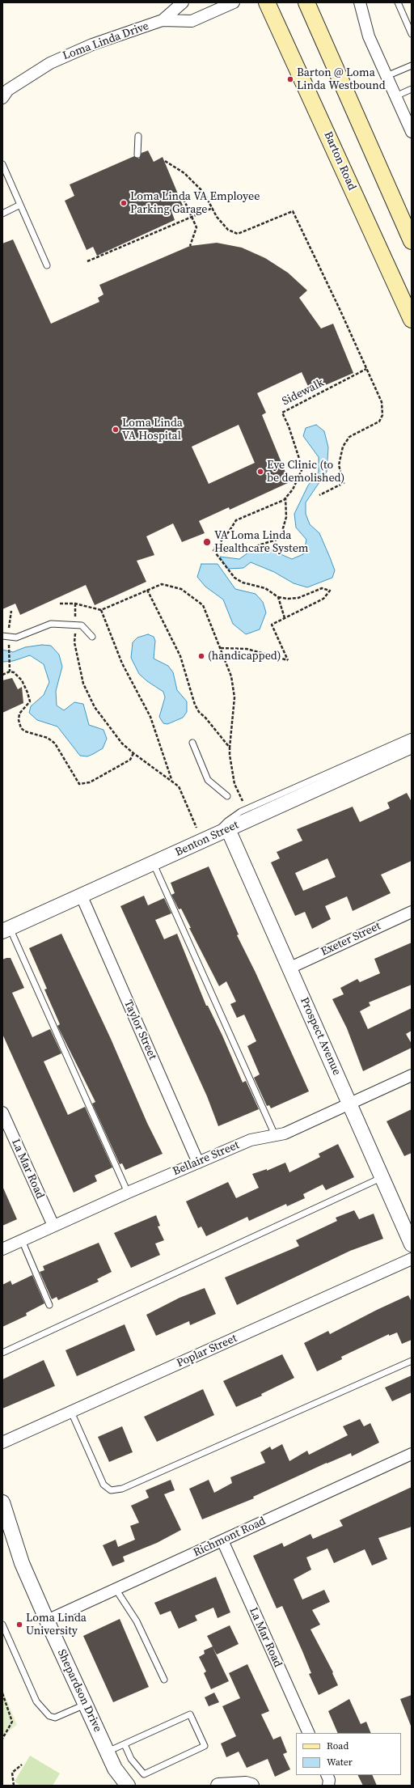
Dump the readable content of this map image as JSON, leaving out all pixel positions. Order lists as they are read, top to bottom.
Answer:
{
  "streets": {
    "main road": ["Barton Road"],
    "street": [
      "Loma Linda Drive",
      "Benton Street",
      "Exeter Street",
      "Taylor Street",
      "Prospect Avenue",
      "Bellaire Street",
      "La Mar Road",
      "Poplar Street",
      "Richmont Road",
      "Shepardson Drive"
    ],
    "path": ["Sidewalk"]
  },
  "crossings": [
    ["Benton Street", "Taylor Street"],
    ["Benton Street", "Prospect Avenue"],
    ["Exeter Street", "Prospect Avenue"],
    ["Taylor Street", "Bellaire Street"],
    ["Prospect Avenue", "Bellaire Street"],
    ["Bellaire Street", "La Mar Road"],
    ["La Mar Road", "Richmont Road"],
    ["Richmont Road", "Shepardson Drive"]
  ],
  "places": [
    "Barton @ Loma Linda Westbound",
    "Loma Linda VA Employee Parking Garage",
    "Loma Linda VA Hospital",
    "Eye Clinic (to be demolished)",
    "VA Loma Linda Healthcare System",
    "(handicapped)",
    "Loma Linda University"
  ],
  "legend": ["Road", "Water"]
}
